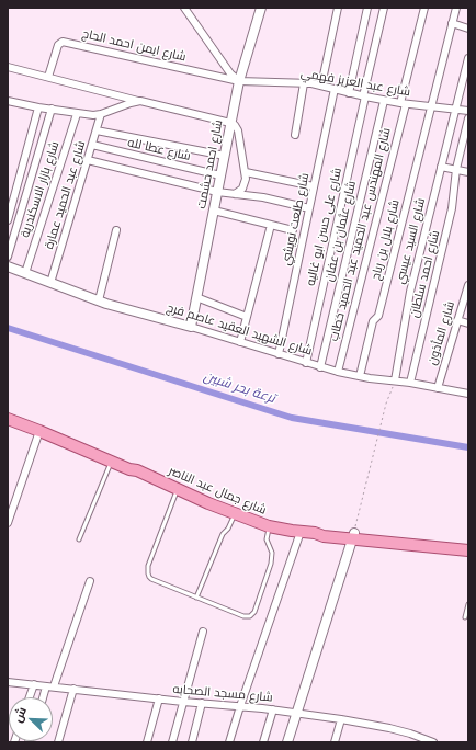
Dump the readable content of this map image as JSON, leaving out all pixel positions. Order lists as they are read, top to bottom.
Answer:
{
  "streets": {
    "main road": ["شارع جمال عبد الناصر"],
    "street": [
      "شارع ايمن احمد الحاج",
      "شارع عبد العزيز فهمي",
      "شارع عطا لله",
      "شارع احمد حشمت",
      "شارع بازار الاسكندرية",
      "شارع عبد الحميد عمارة",
      "شارع طلعت نويشي",
      "شارع على حسن ابو غاليه",
      "شارع عثمان بن عفان",
      "شارع المهندس عبد الحميد عبد الحميد خطاب",
      "شارع بلال بن رباح",
      "شارع السيد عيسي",
      "شارع احمد سلطان",
      "شارع الشهيد العقيد عاصم فرج",
      "شارع المأذون",
      "شارع مسجد الصحابه"
    ]
  },
  "crossings": [
    ["شارع ايمن احمد الحاج", "شارع عبد العزيز فهمي"],
    ["شارع ايمن احمد الحاج", "شارع احمد حشمت"],
    ["شارع عبد العزيز فهمي", "شارع احمد حشمت"],
    ["شارع عبد العزيز فهمي", "شارع طلعت نويشي"],
    ["شارع عبد العزيز فهمي", "شارع على حسن ابو غاليه"],
    ["شارع عبد العزيز فهمي", "شارع عثمان بن عفان"],
    ["شارع عبد العزيز فهمي", "شارع المهندس عبد الحميد عبد الحميد خطاب"],
    ["شارع عبد العزيز فهمي", "شارع بلال بن رباح"],
    ["شارع عبد العزيز فهمي", "شارع السيد عيسي"],
    ["شارع عطا لله", "شارع احمد حشمت"],
    ["شارع عطا لله", "شارع عبد الحميد عمارة"],
    ["شارع احمد حشمت", "شارع الشهيد العقيد عاصم فرج"],
    ["شارع بازار الاسكندرية", "شارع الشهيد العقيد عاصم فرج"],
    ["شارع عبد الحميد عمارة", "شارع الشهيد العقيد عاصم فرج"],
    ["شارع طلعت نويشي", "شارع الشهيد العقيد عاصم فرج"],
    ["شارع على حسن ابو غاليه", "شارع الشهيد العقيد عاصم فرج"],
    ["شارع عثمان بن عفان", "شارع الشهيد العقيد عاصم فرج"],
    ["شارع المهندس عبد الحميد عبد الحميد خطاب", "شارع الشهيد العقيد عاصم فرج"],
    ["شارع بلال بن رباح", "شارع الشهيد العقيد عاصم فرج"],
    ["شارع السيد عيسي", "شارع الشهيد العقيد عاصم فرج"],
    ["شارع احمد سلطان", "شارع الشهيد العقيد عاصم فرج"],
    ["شارع الشهيد العقيد عاصم فرج", "شارع المأذون"]
  ],
  "water": ["ترعة بحر شبين"],
  "north": "top left"
}
